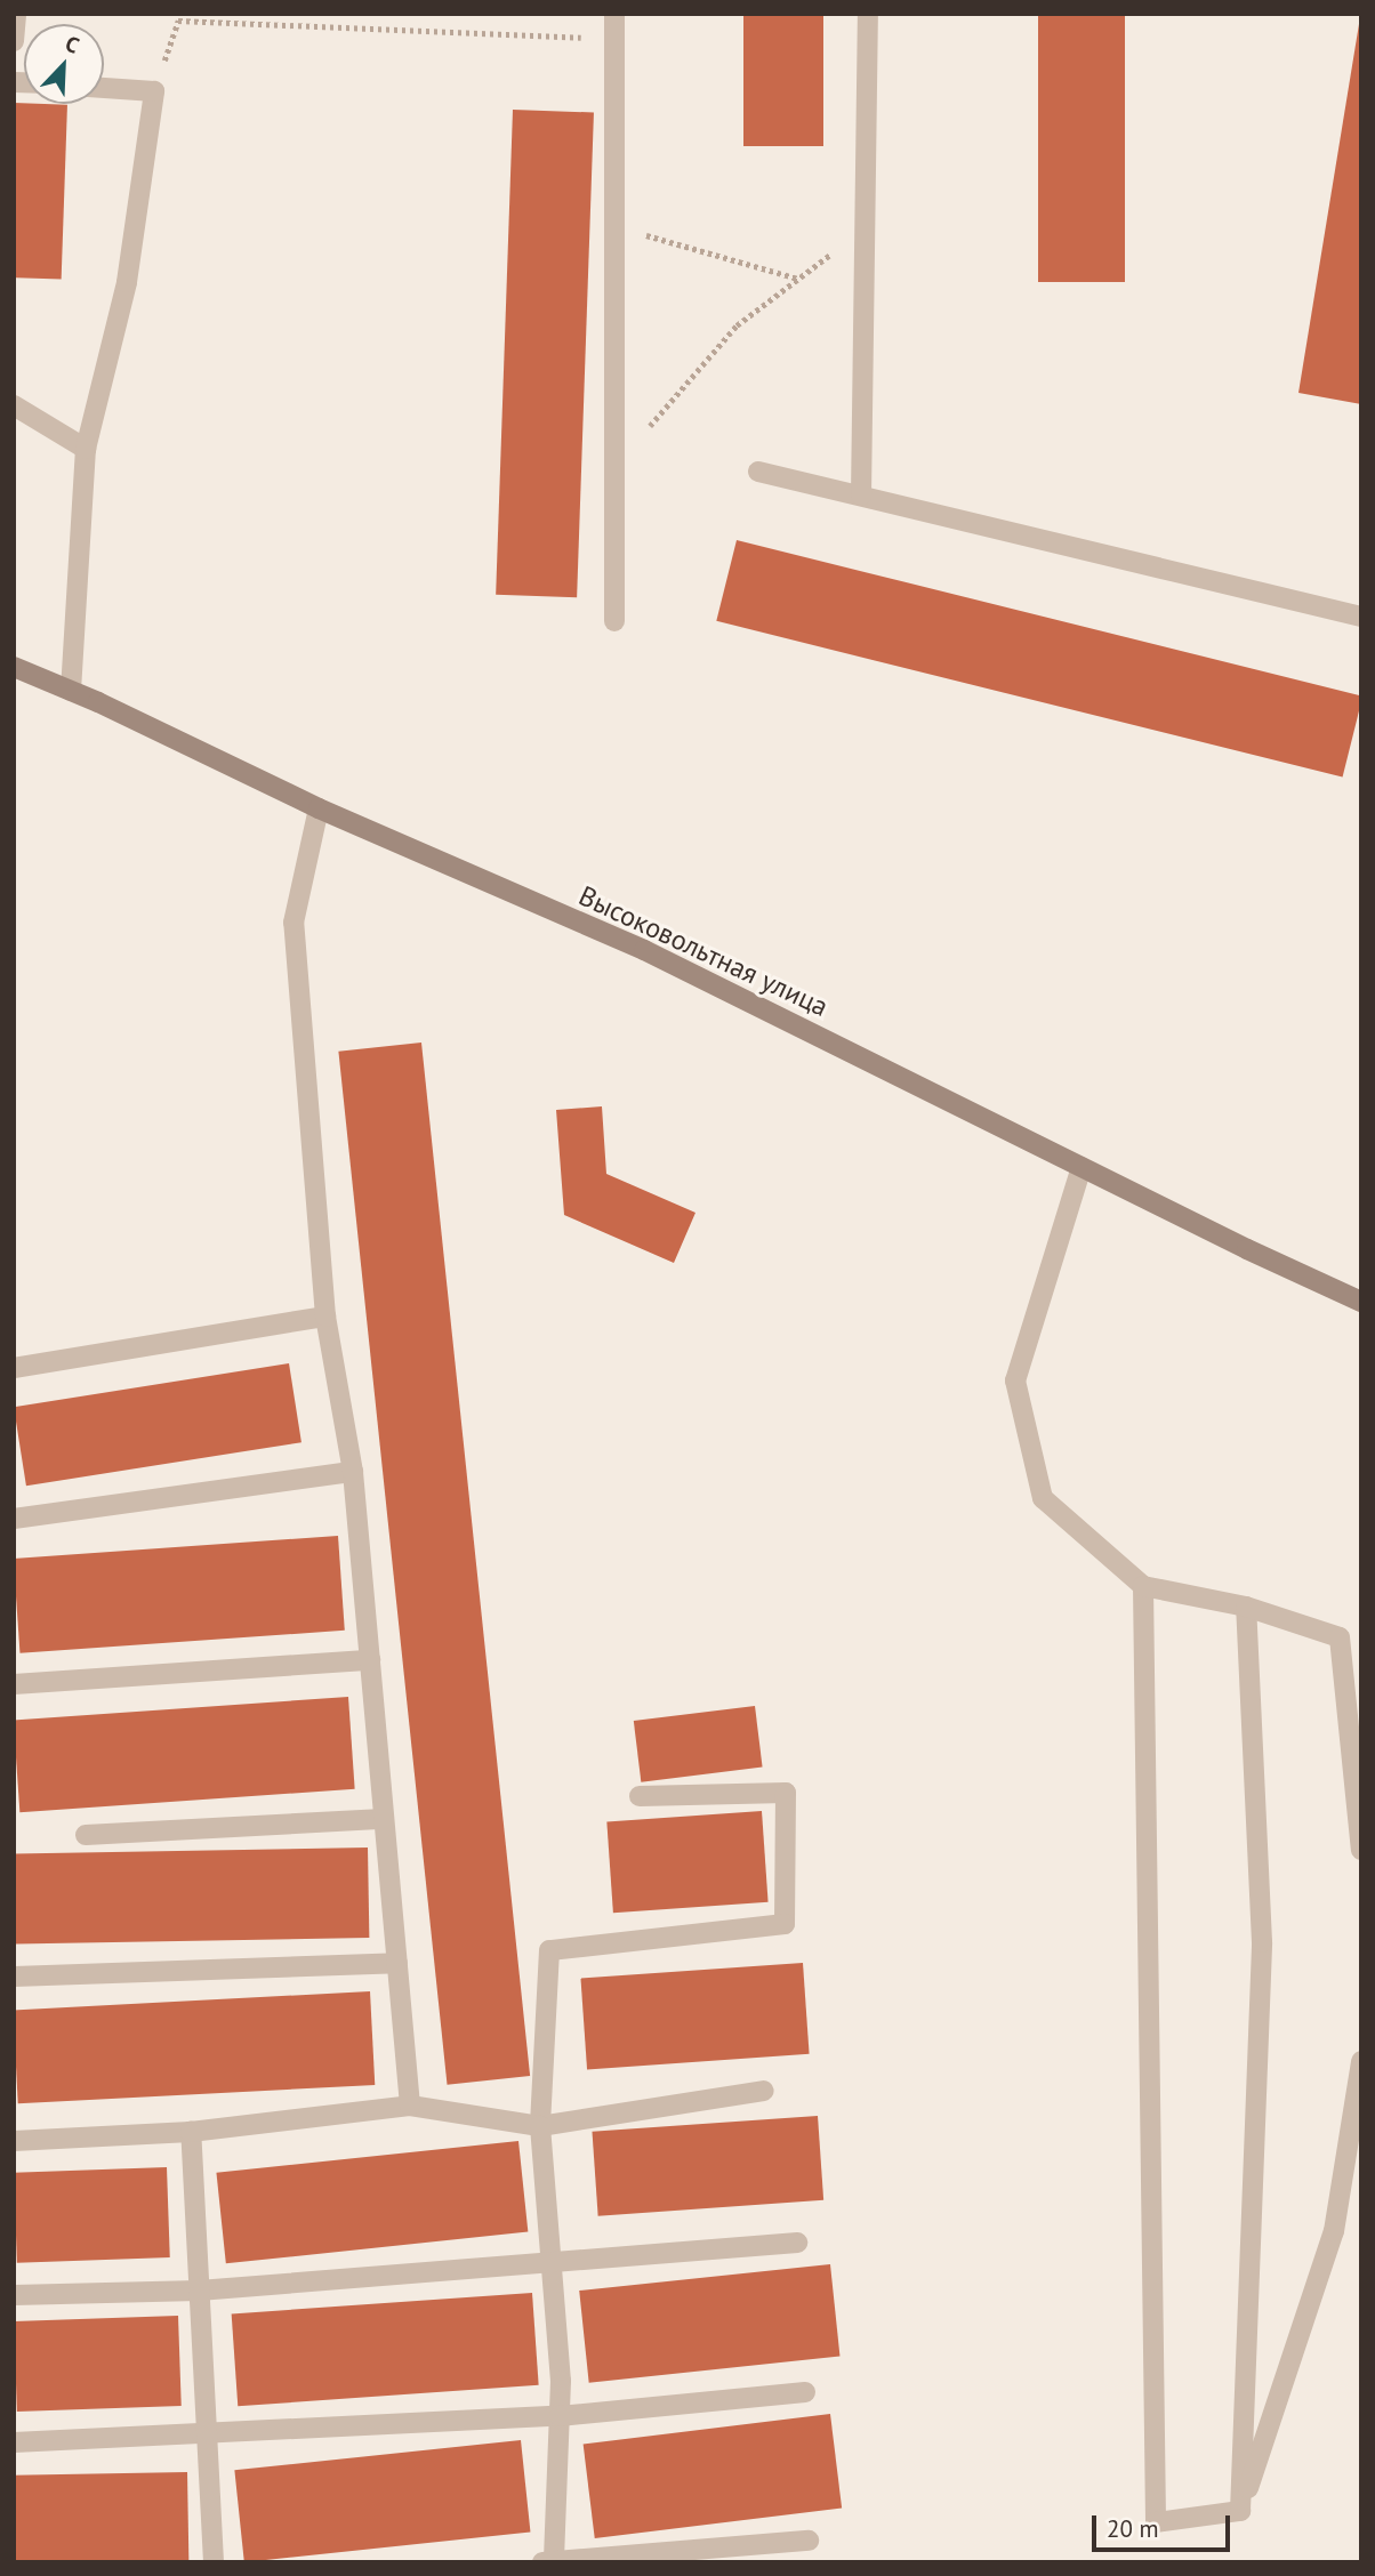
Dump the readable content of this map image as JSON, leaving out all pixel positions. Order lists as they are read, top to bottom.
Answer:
{
  "streets": {
    "main road": ["Высоковольтная улица"]
  },
  "scale_bar": "20 m",
  "north": "top right"
}
